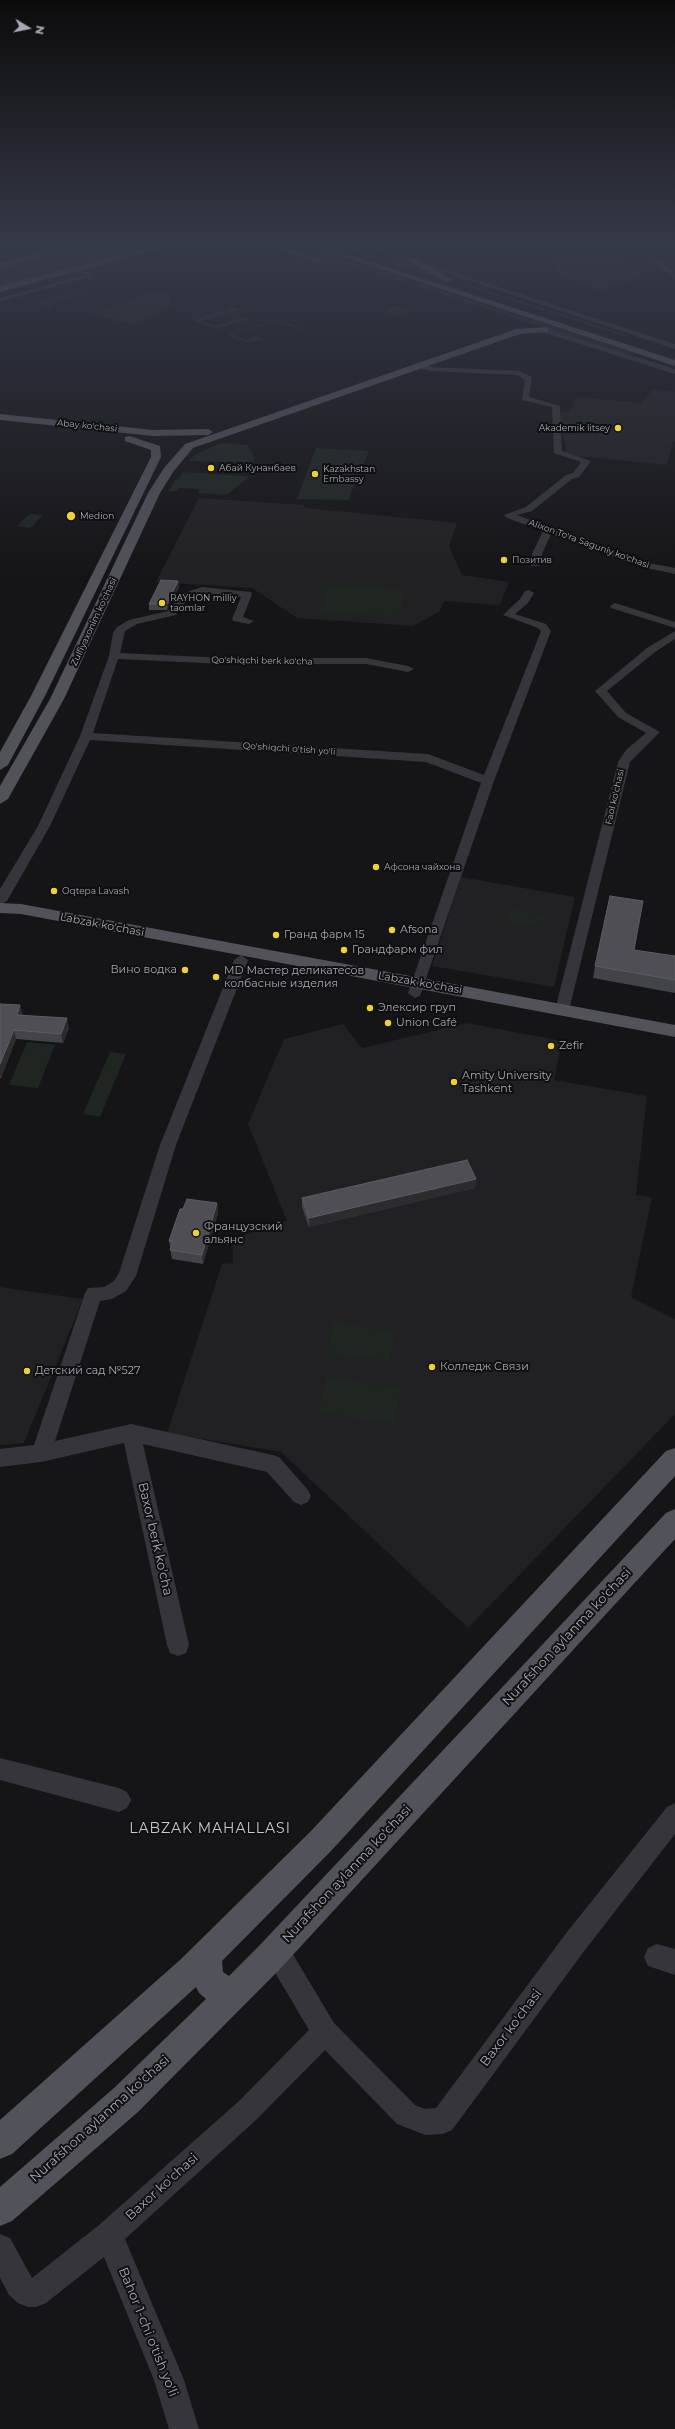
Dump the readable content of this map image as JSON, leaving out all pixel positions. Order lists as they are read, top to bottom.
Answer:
{
  "streets": {
    "main road": [
      "Abay ko'chasi",
      "Zulfiyaxonim ko'chasi",
      "Labzak ko'chasi",
      "Nurafshon aylanma ko'chasi"
    ],
    "street": [
      "Alixon To'ra Saguniy ko'chasi",
      "Qo'shiqchi berk ko'cha",
      "Qo'shiqchi o'tish yo'li",
      "Faol ko'chasi",
      "Baxor berk ko'cha",
      "Baxor ko'chasi",
      "Bahor 1-chi o'tish yo'li"
    ]
  },
  "crossings": [
    ["Abay ko'chasi", "Alixon To'ra Saguniy ko'chasi"],
    ["Abay ko'chasi", "Zulfiyaxonim ko'chasi"],
    ["Faol ko'chasi", "Labzak ko'chasi"],
    ["Nurafshon aylanma ko'chasi", "Baxor ko'chasi"],
    ["Baxor ko'chasi", "Bahor 1-chi o'tish yo'li"]
  ],
  "districts": ["LABZAK MAHALLASI"],
  "places": [
    "Akademik litsey",
    "Абай Кунанбаев",
    "Kazakhstan Embassy",
    "Medion",
    "Позитив",
    "RAYHON milliy taomlar",
    "Афсона чайхона",
    "Oqtepa Lavash",
    "Afsona",
    "Гранд фарм 15",
    "Грандфарм фил",
    "Вино водка",
    "MD Мастер деликатесов колбасные изделия",
    "Элексир груп",
    "Union Café",
    "Zefir",
    "Amity University Tashkent",
    "Французский альянс",
    "Колледж Связи",
    "Детский сад №527"
  ],
  "north": "right"
}
